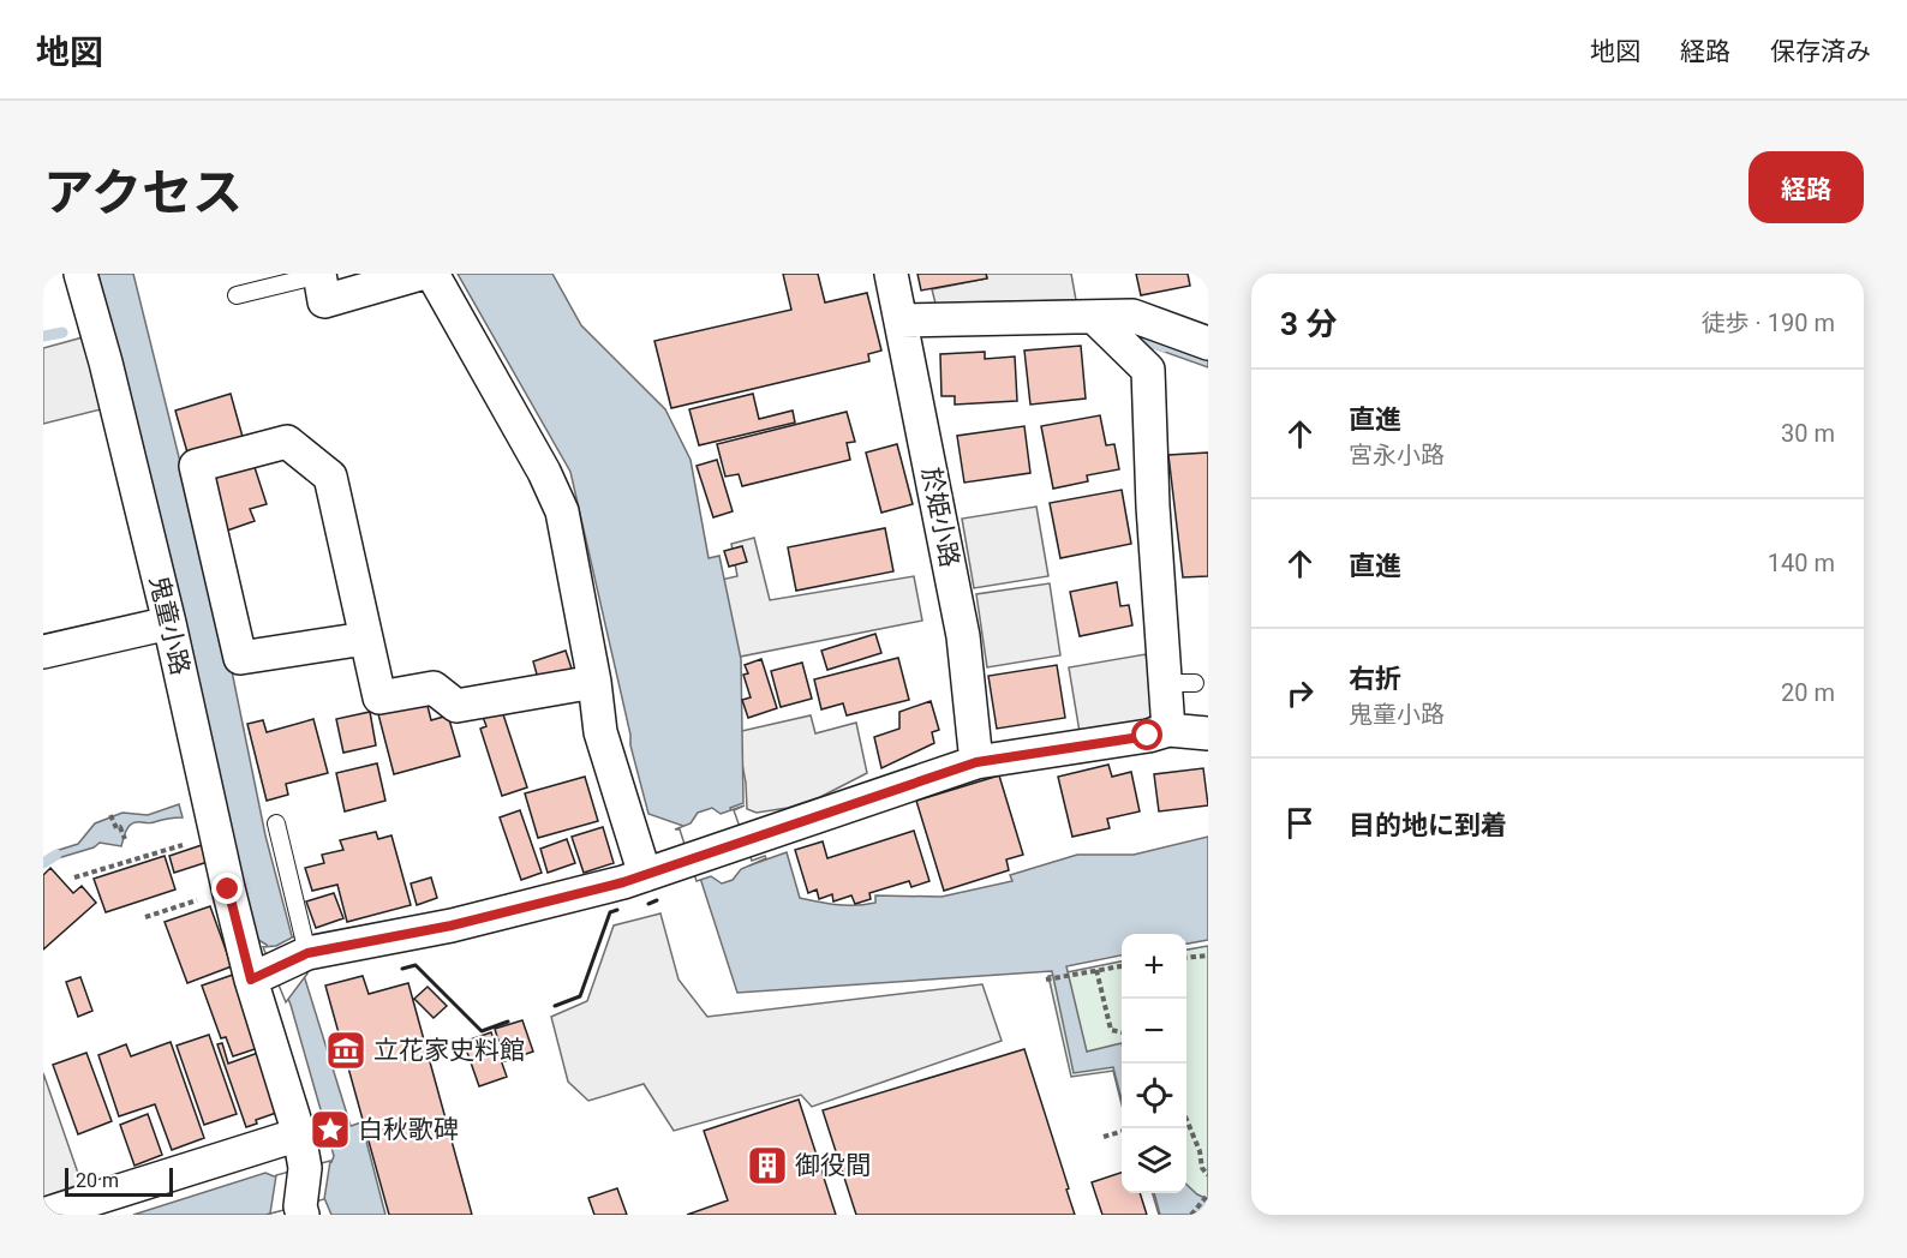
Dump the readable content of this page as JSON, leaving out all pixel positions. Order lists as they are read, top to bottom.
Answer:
{
  "streets": {
    "street": ["於姫小路", "鬼童小路"]
  },
  "places": {
    "museum": ["立花家史料館"],
    "place": ["白秋歌碑"],
    "building": ["御役間"]
  },
  "scale_bar": "20 m",
  "page": {
    "header": "地図",
    "nav": ["地図", "経路", "保存済み"],
    "title": "アクセス",
    "buttons": "経路",
    "heading": ["3 分", "徒歩 · 190 m"],
    "list": [
      ["直進", "宮永小路", "30 m"],
      ["直進", "140 m"],
      ["右折", "鬼童小路", "20 m"],
      "目的地に到着"
    ],
    "map_buttons": ["+", "−"],
    "scale": "20 m"
  }
}
